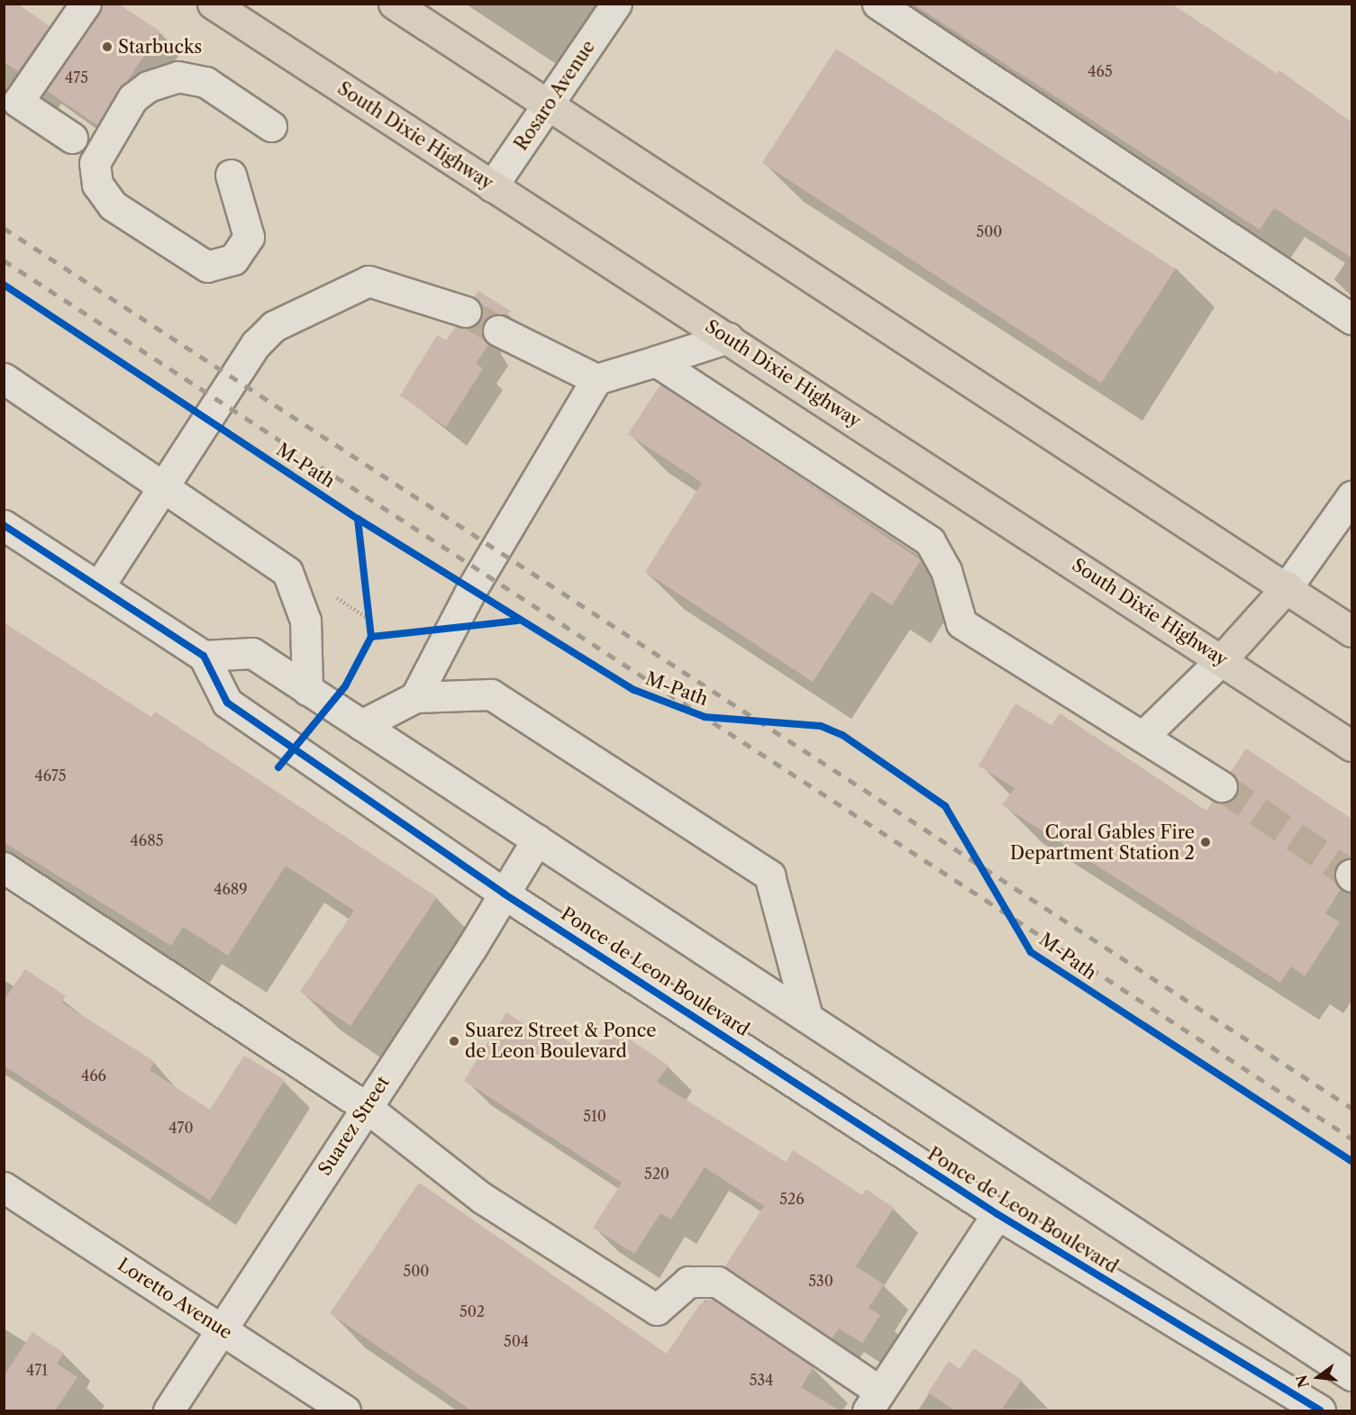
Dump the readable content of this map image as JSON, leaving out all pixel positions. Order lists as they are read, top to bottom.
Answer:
{
  "streets": {
    "highway": ["South Dixie Highway"],
    "street": [
      "Rosaro Avenue",
      "Ponce de Leon Boulevard",
      "Suarez Street",
      "Loretto Avenue"
    ],
    "cycle path": ["M-Path"]
  },
  "crossings": [
    ["Rosaro Avenue", "South Dixie Highway"],
    ["Ponce de Leon Boulevard", "Suarez Street"],
    ["Suarez Street", "Loretto Avenue"]
  ],
  "places": ["Starbucks", "Coral Gables Fire Department Station 2", "Suarez Street & Ponce de Leon Boulevard"],
  "house_numbers": [
    "465",
    "475",
    "500",
    "4675",
    "4685",
    "4689",
    "466",
    "510",
    "470",
    "520",
    "526",
    "500",
    "530",
    "502",
    "504",
    "471",
    "534"
  ],
  "north": "left"
}
